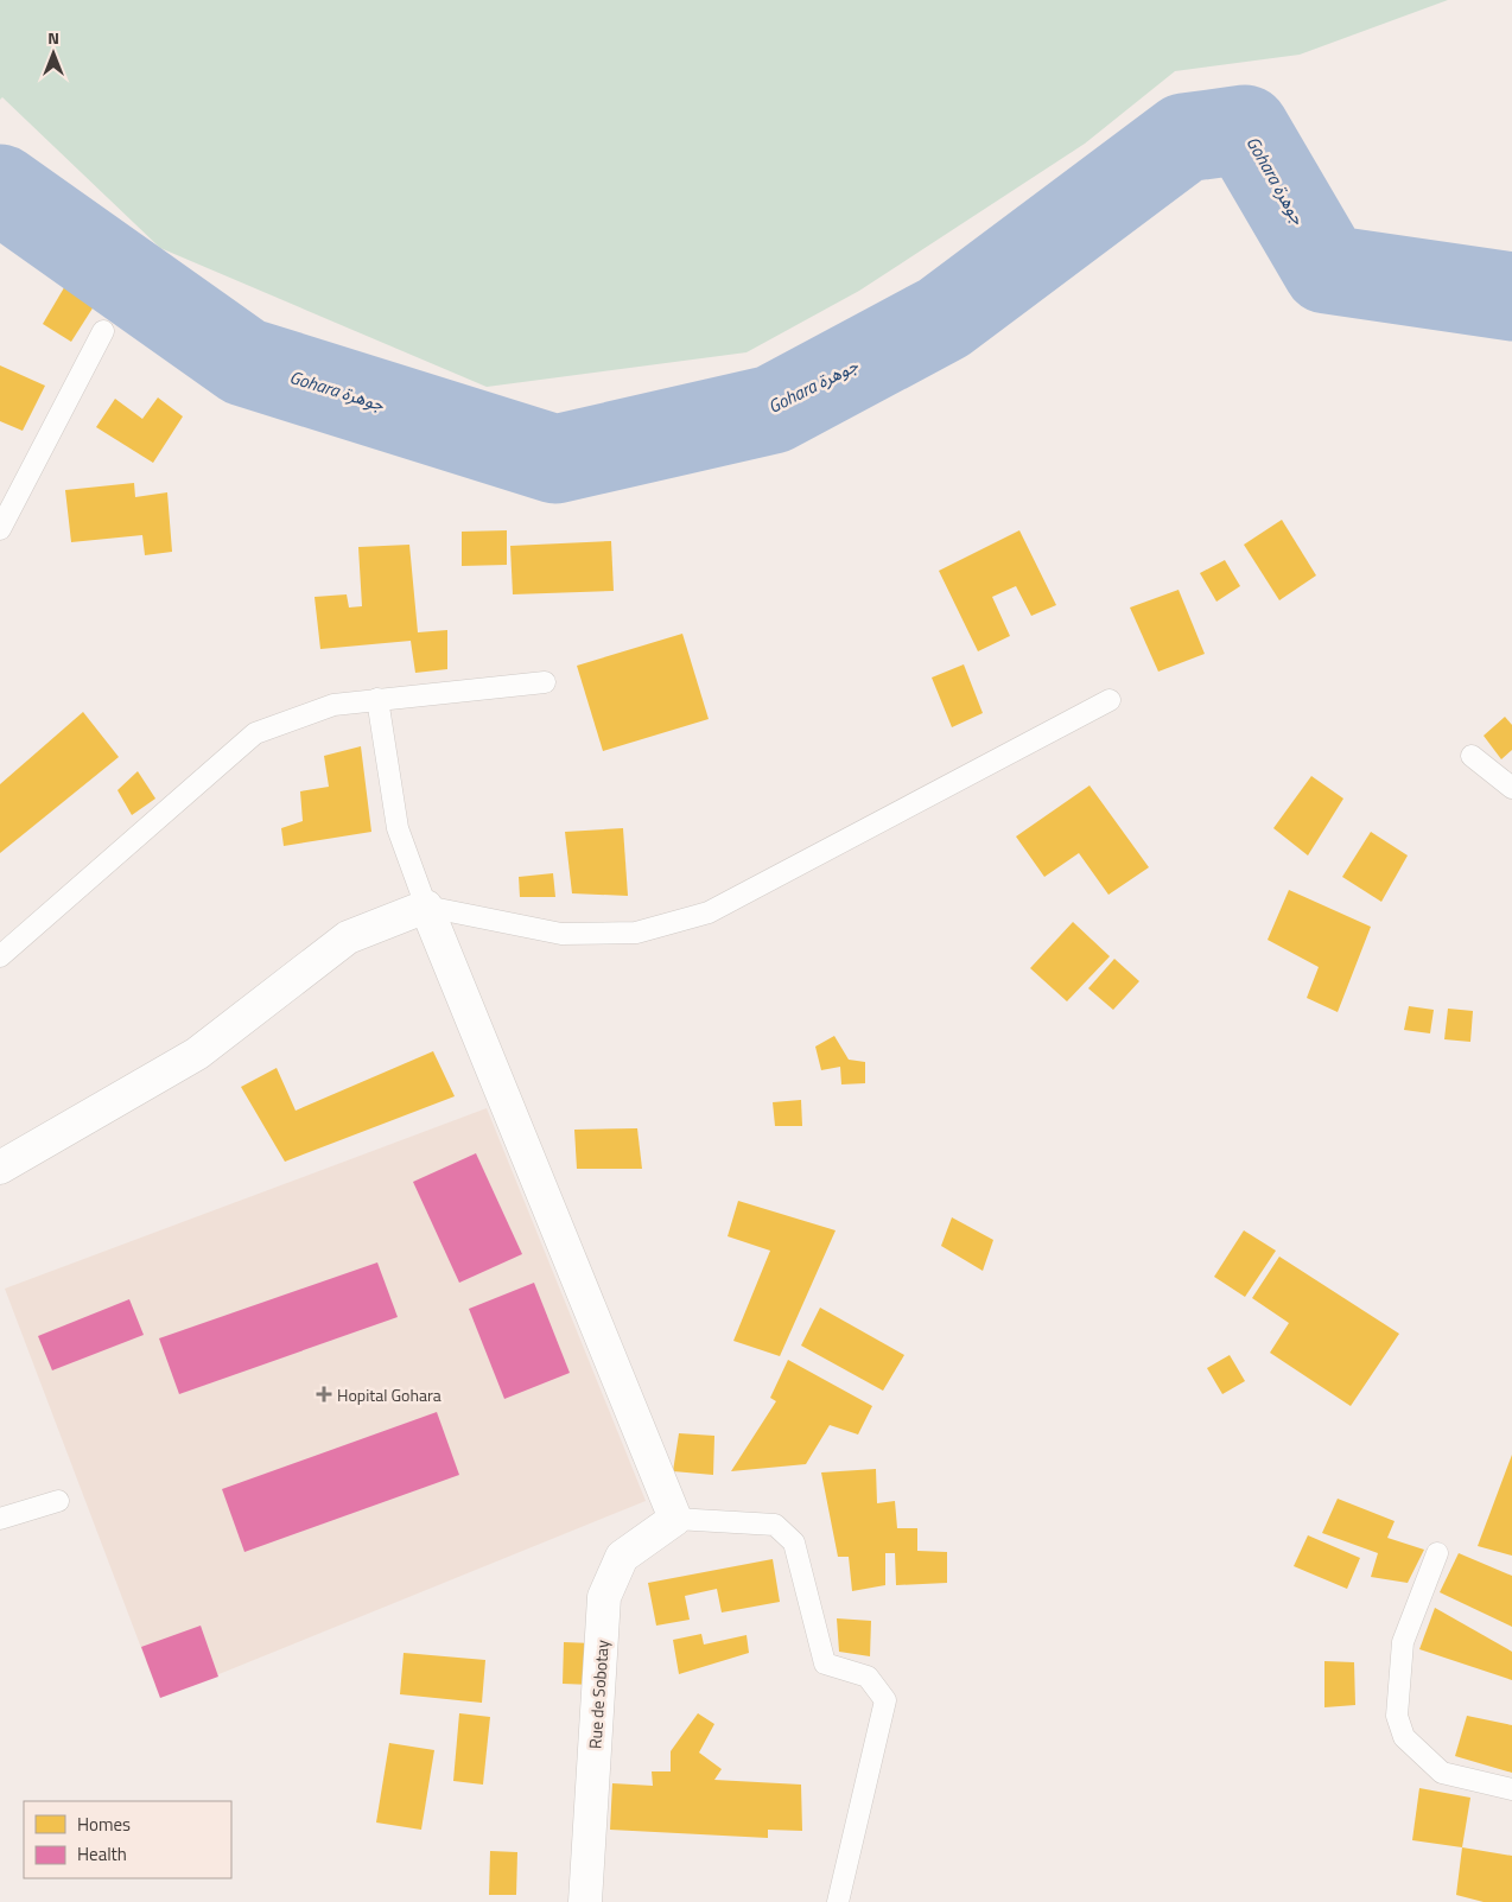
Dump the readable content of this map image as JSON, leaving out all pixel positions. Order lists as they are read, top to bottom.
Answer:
{
  "streets": {
    "street": ["Rue de Sobotay"]
  },
  "water": ["Gohara جوهرة"],
  "places": {
    "health": ["Hopital Gohara"]
  },
  "legend": ["Homes", "Health"],
  "north": "top"
}
